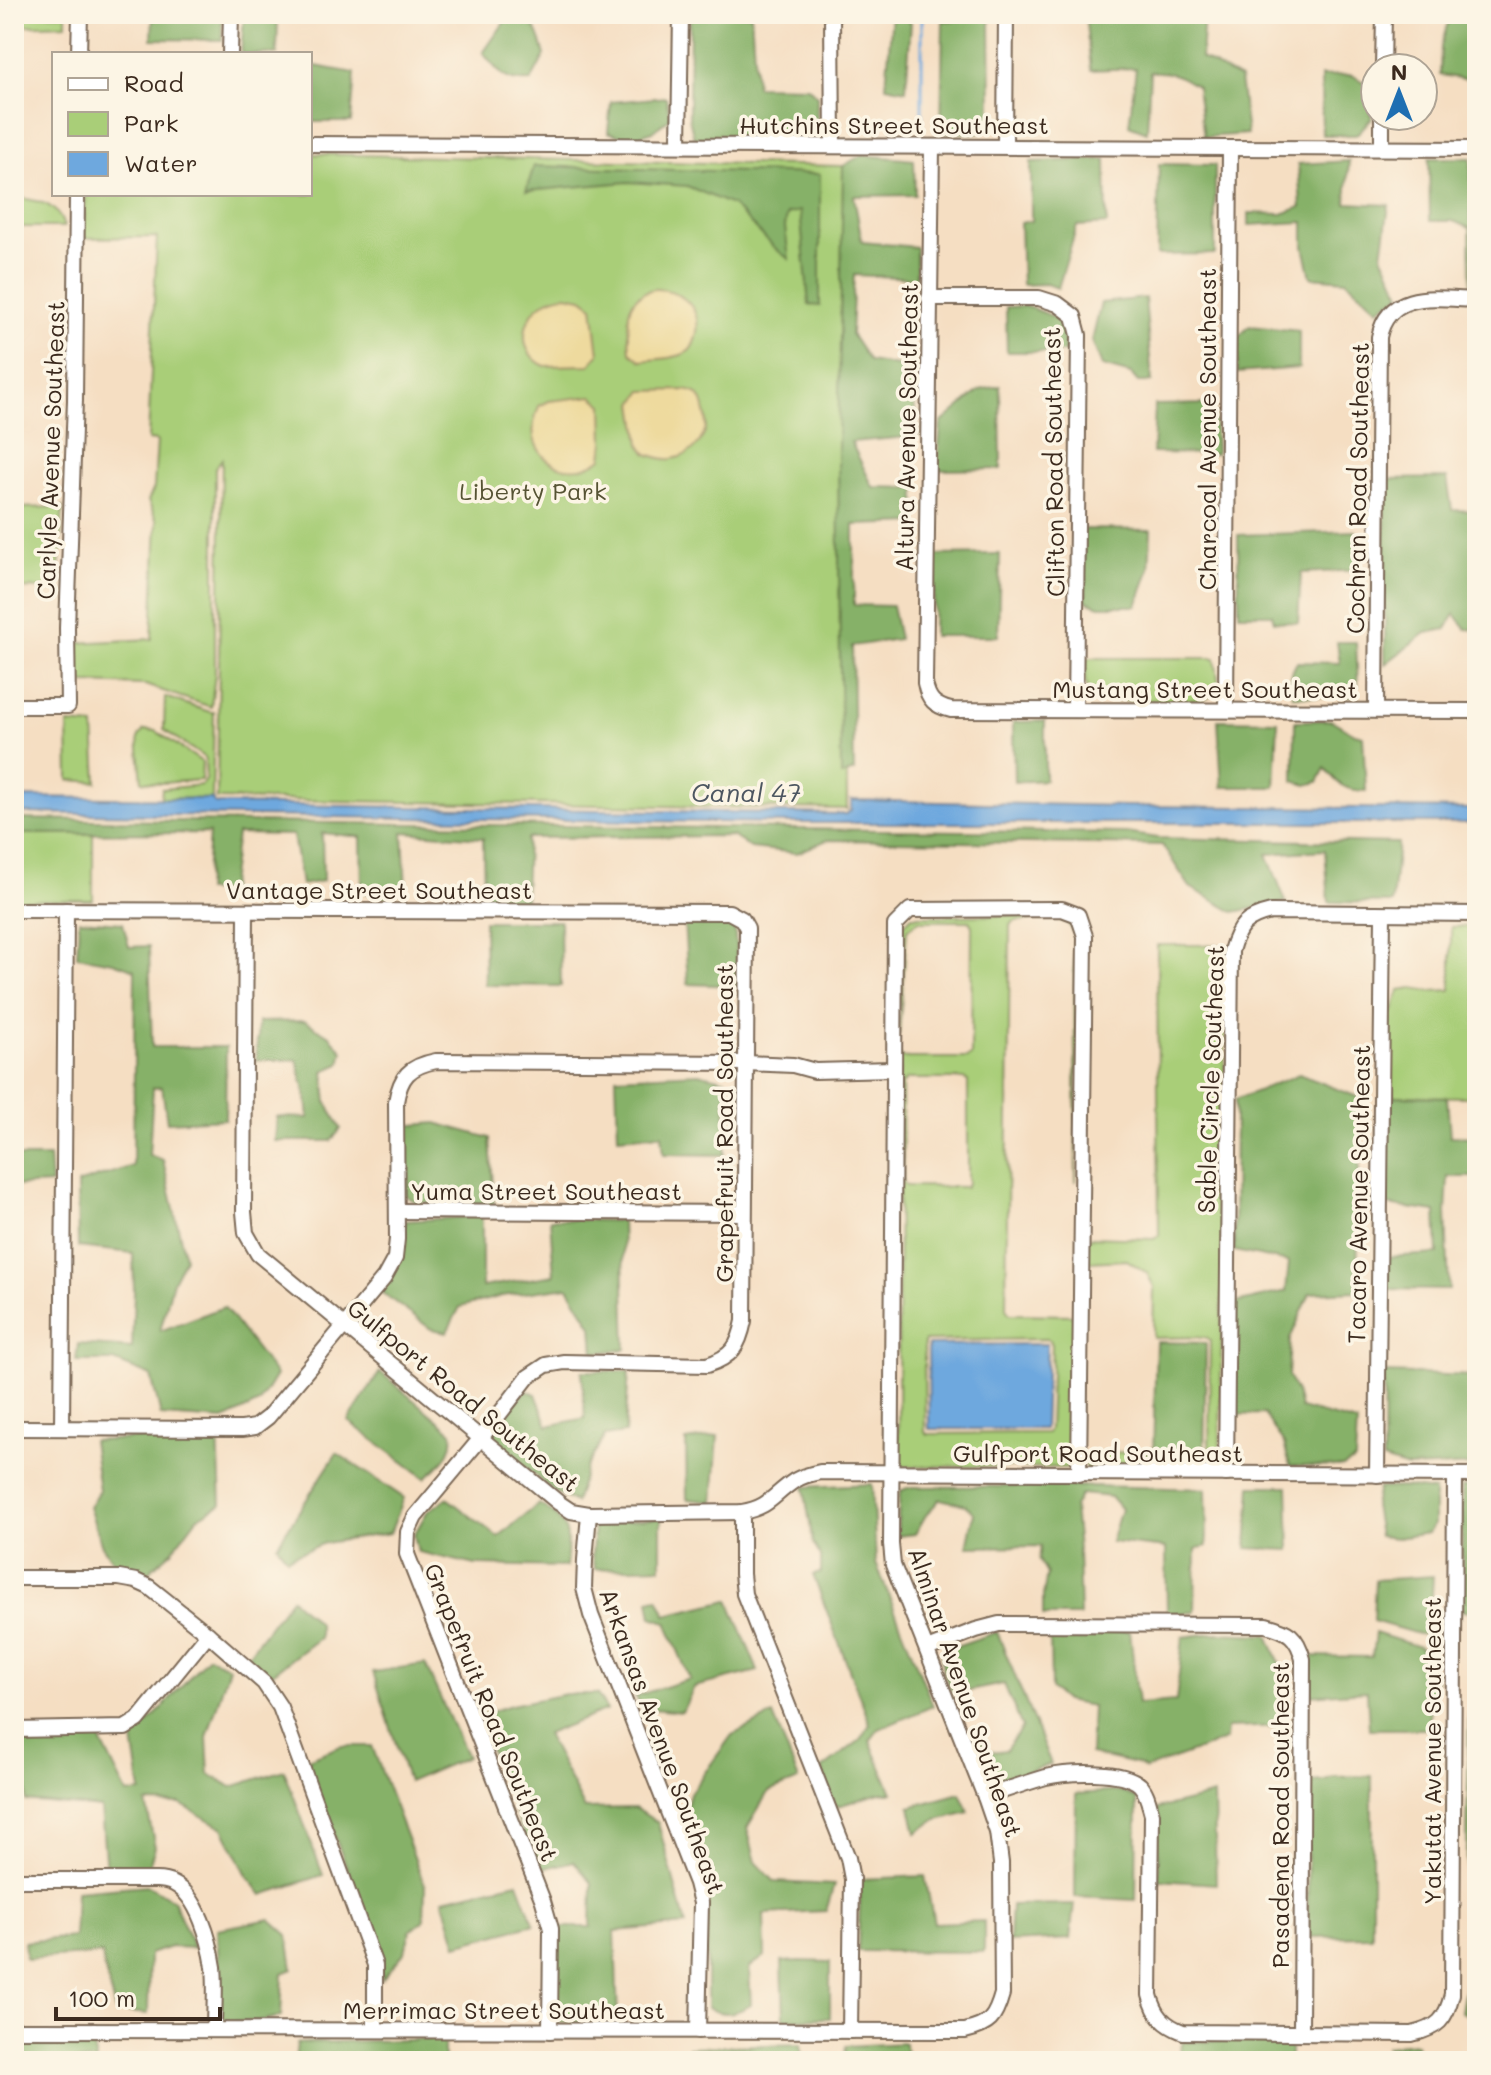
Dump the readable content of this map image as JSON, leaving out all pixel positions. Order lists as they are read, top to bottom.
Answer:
{
  "streets": {
    "street": [
      "Hutchins Street Southeast",
      "Altura Avenue Southeast",
      "Charcoal Avenue Southeast",
      "Carlyle Avenue Southeast",
      "Clifton Road Southeast",
      "Cochran Road Southeast",
      "Mustang Street Southeast",
      "Vantage Street Southeast",
      "Sable Circle Southeast",
      "Grapefruit Road Southeast",
      "Yuma Street Southeast",
      "Tacaro Avenue Southeast",
      "Gulfport Road Southeast",
      "Alminar Avenue Southeast",
      "Arkansas Avenue Southeast",
      "Yakutat Avenue Southeast",
      "Pasadena Road Southeast",
      "Merrimac Street Southeast"
    ]
  },
  "crossings": [
    ["Hutchins Street Southeast", "Altura Avenue Southeast"],
    ["Hutchins Street Southeast", "Charcoal Avenue Southeast"],
    ["Altura Avenue Southeast", "Clifton Road Southeast"],
    ["Altura Avenue Southeast", "Mustang Street Southeast"],
    ["Charcoal Avenue Southeast", "Mustang Street Southeast"],
    ["Clifton Road Southeast", "Mustang Street Southeast"],
    ["Cochran Road Southeast", "Mustang Street Southeast"],
    ["Vantage Street Southeast", "Grapefruit Road Southeast"],
    ["Vantage Street Southeast", "Gulfport Road Southeast"],
    ["Sable Circle Southeast", "Tacaro Avenue Southeast"],
    ["Sable Circle Southeast", "Gulfport Road Southeast"],
    ["Grapefruit Road Southeast", "Yuma Street Southeast"],
    ["Grapefruit Road Southeast", "Gulfport Road Southeast"],
    ["Grapefruit Road Southeast", "Merrimac Street Southeast"],
    ["Tacaro Avenue Southeast", "Gulfport Road Southeast"],
    ["Gulfport Road Southeast", "Alminar Avenue Southeast"],
    ["Gulfport Road Southeast", "Arkansas Avenue Southeast"],
    ["Gulfport Road Southeast", "Yakutat Avenue Southeast"],
    ["Alminar Avenue Southeast", "Pasadena Road Southeast"],
    ["Alminar Avenue Southeast", "Merrimac Street Southeast"],
    ["Arkansas Avenue Southeast", "Merrimac Street Southeast"],
    ["Yakutat Avenue Southeast", "Pasadena Road Southeast"]
  ],
  "water": ["Canal 47"],
  "parks": ["Liberty Park"],
  "legend": ["Road", "Park", "Water"],
  "scale_bar": "100 m",
  "north": "top"
}
